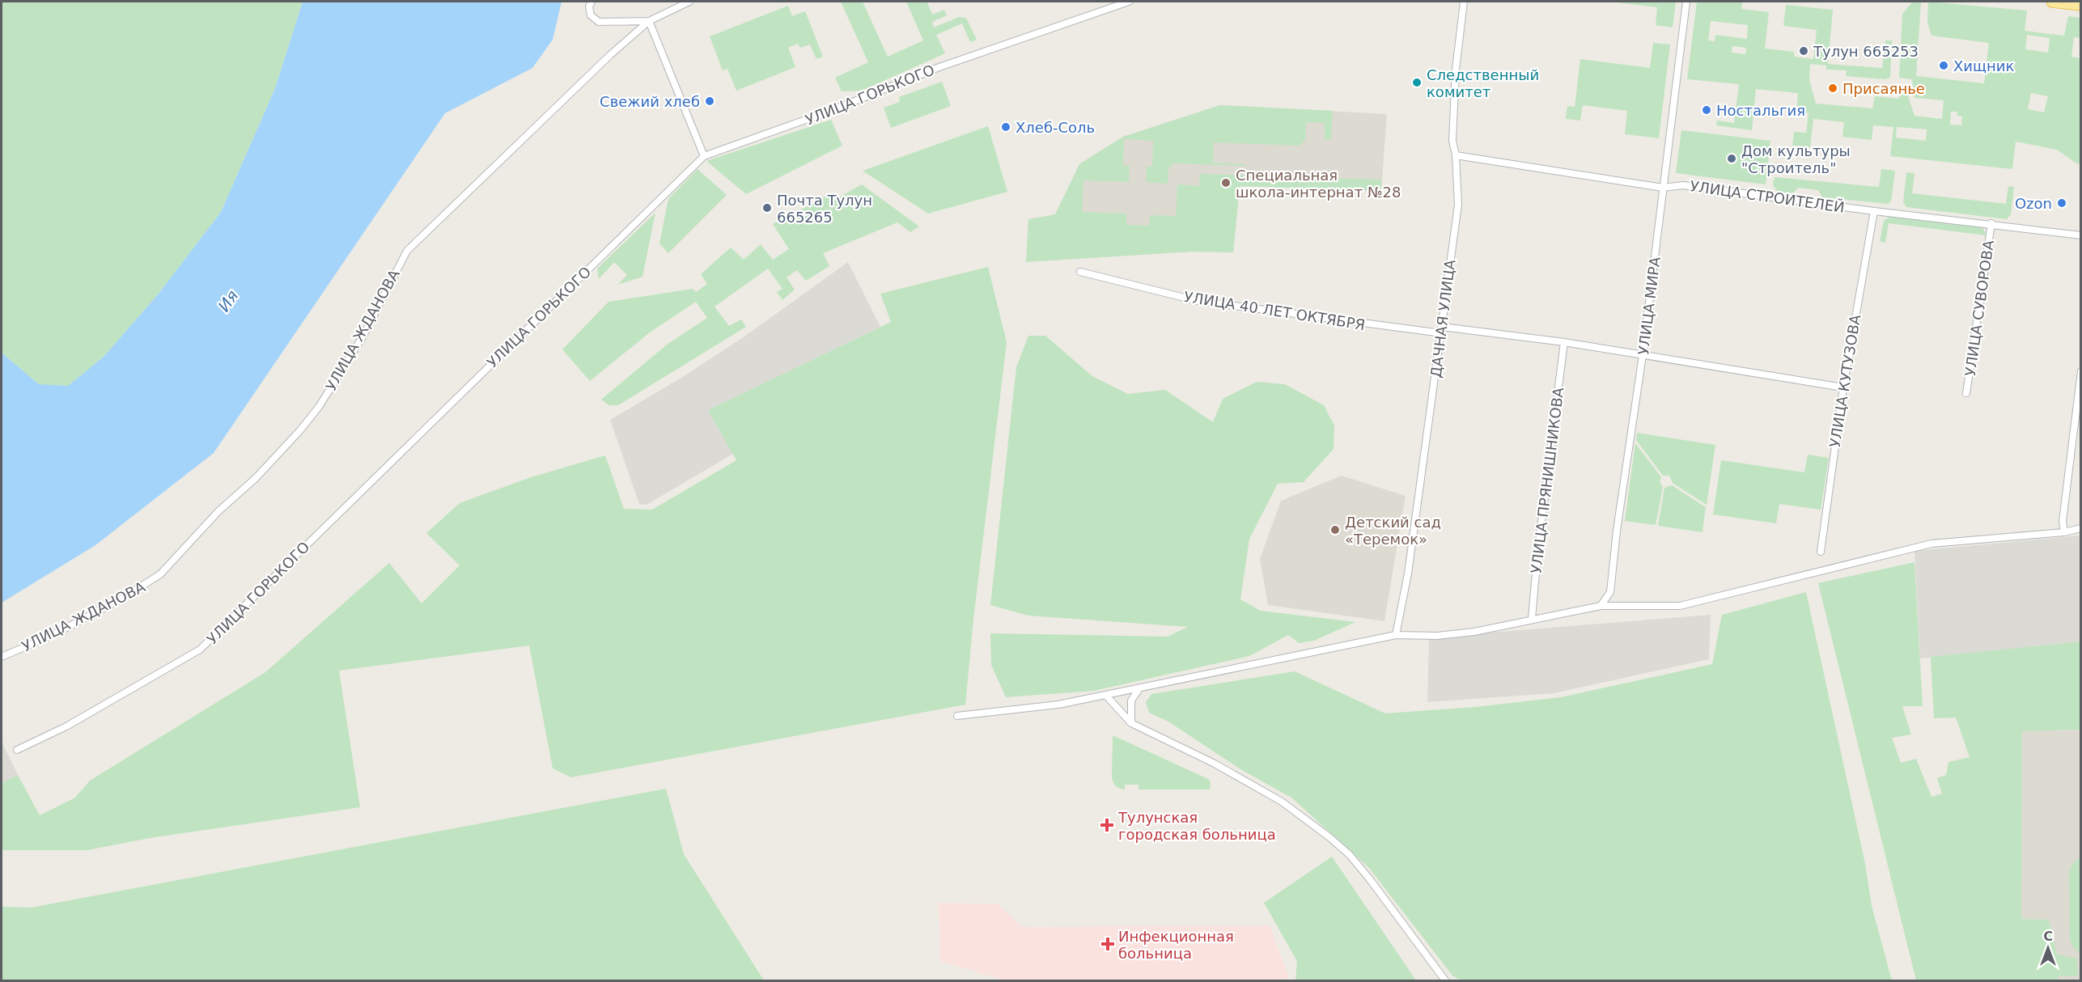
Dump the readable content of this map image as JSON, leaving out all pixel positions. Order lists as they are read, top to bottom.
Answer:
{
  "streets": {
    "street": [
      "УЛИЦА ГОРЬКОГО",
      "УЛИЦА СТРОИТЕЛЕЙ",
      "УЛИЦА МИРА",
      "УЛИЦА СУВОРОВА",
      "УЛИЦА 40 ЛЕТ ОКТЯБРЯ",
      "ДАЧНАЯ УЛИЦА",
      "УЛИЦА ЖДАНОВА",
      "УЛИЦА КУТУЗОВА",
      "УЛИЦА ПРЯНИШНИКОВА"
    ]
  },
  "crossings": [
    ["УЛИЦА СТРОИТЕЛЕЙ", "УЛИЦА МИРА"],
    ["УЛИЦА СТРОИТЕЛЕЙ", "УЛИЦА СУВОРОВА"],
    ["УЛИЦА СТРОИТЕЛЕЙ", "ДАЧНАЯ УЛИЦА"],
    ["УЛИЦА СТРОИТЕЛЕЙ", "УЛИЦА КУТУЗОВА"],
    ["УЛИЦА МИРА", "УЛИЦА 40 ЛЕТ ОКТЯБРЯ"],
    ["УЛИЦА 40 ЛЕТ ОКТЯБРЯ", "ДАЧНАЯ УЛИЦА"],
    ["УЛИЦА 40 ЛЕТ ОКТЯБРЯ", "УЛИЦА КУТУЗОВА"],
    ["УЛИЦА 40 ЛЕТ ОКТЯБРЯ", "УЛИЦА ПРЯНИШНИКОВА"]
  ],
  "water": ["Ия"],
  "places": {
    "other": [
      "Тулун 665253",
      "Хищник",
      "Следственный комитет",
      "Присаянье",
      "Свежий хлеб",
      "Ностальгия",
      "Хлеб-Соль",
      "Дом культуры \"Строитель\"",
      "Специальная школа-интернат №28",
      "Ozon",
      "Почта Тулун 665265",
      "Детский сад «Теремок»"
    ],
    "health": ["Тулунская городская больница", "Инфекционная больница"]
  },
  "north": "top"
}
